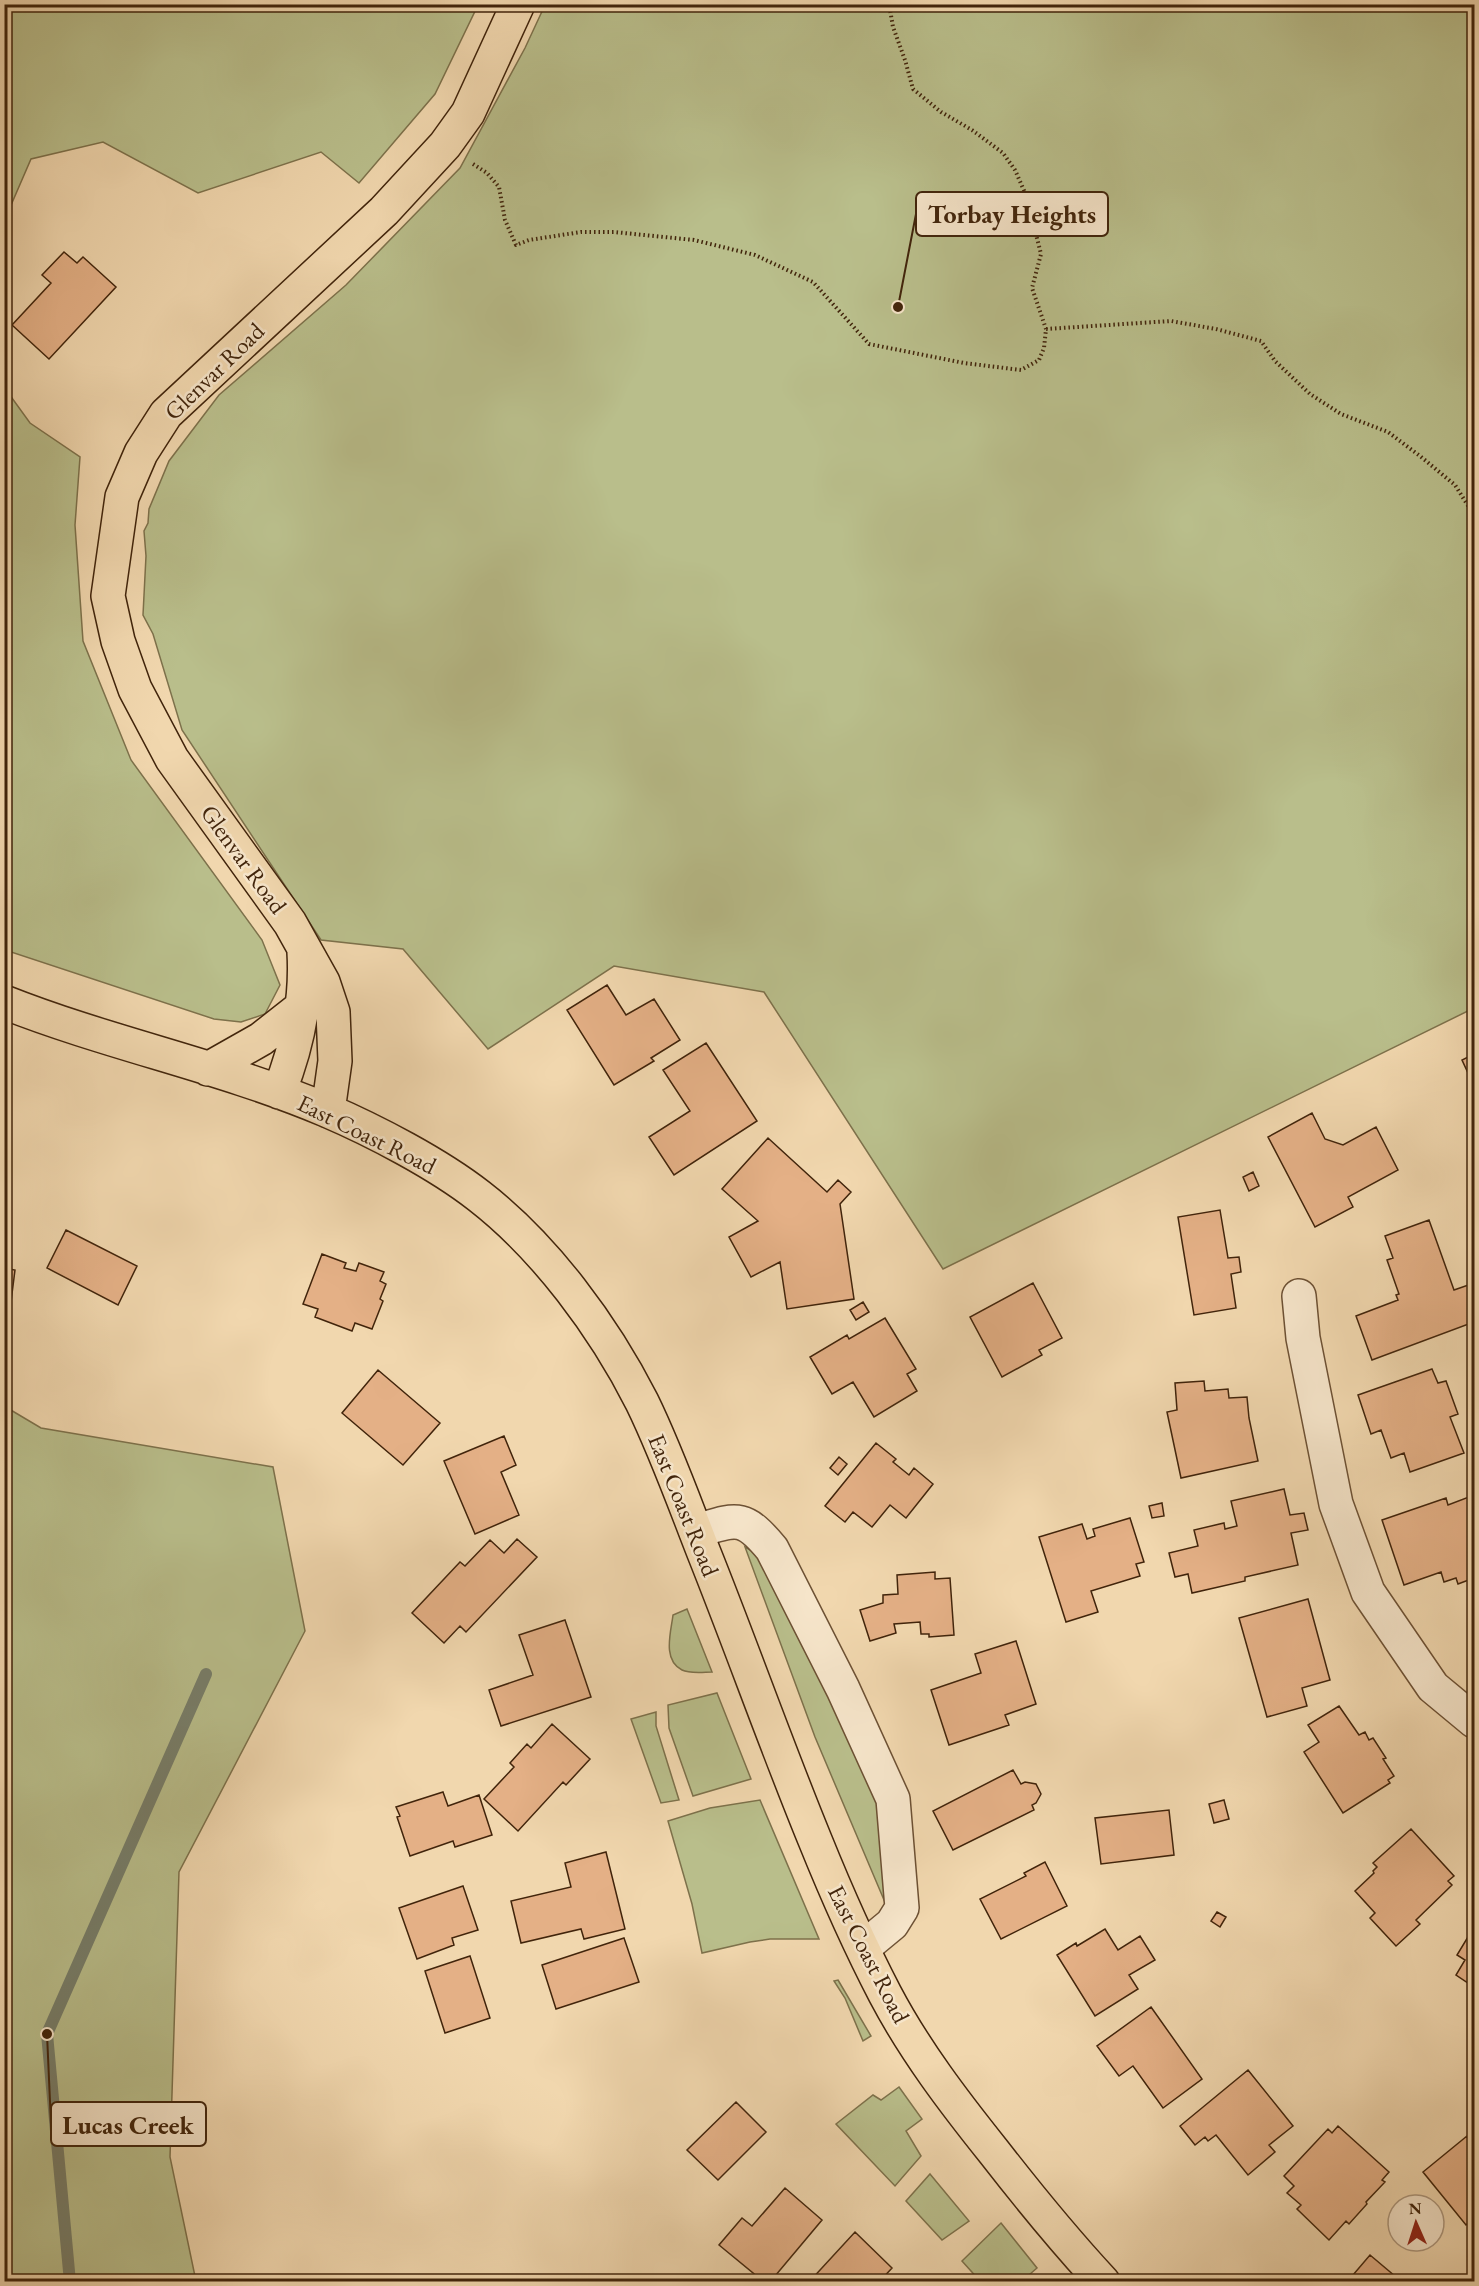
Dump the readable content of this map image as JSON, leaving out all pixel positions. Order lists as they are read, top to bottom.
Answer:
{
  "streets": {
    "main road": ["Glenvar Road", "East Coast Road"]
  },
  "crossings": [
    ["Glenvar Road", "East Coast Road"]
  ],
  "places": ["Torbay Heights", "Lucas Creek"],
  "north": "top"
}
